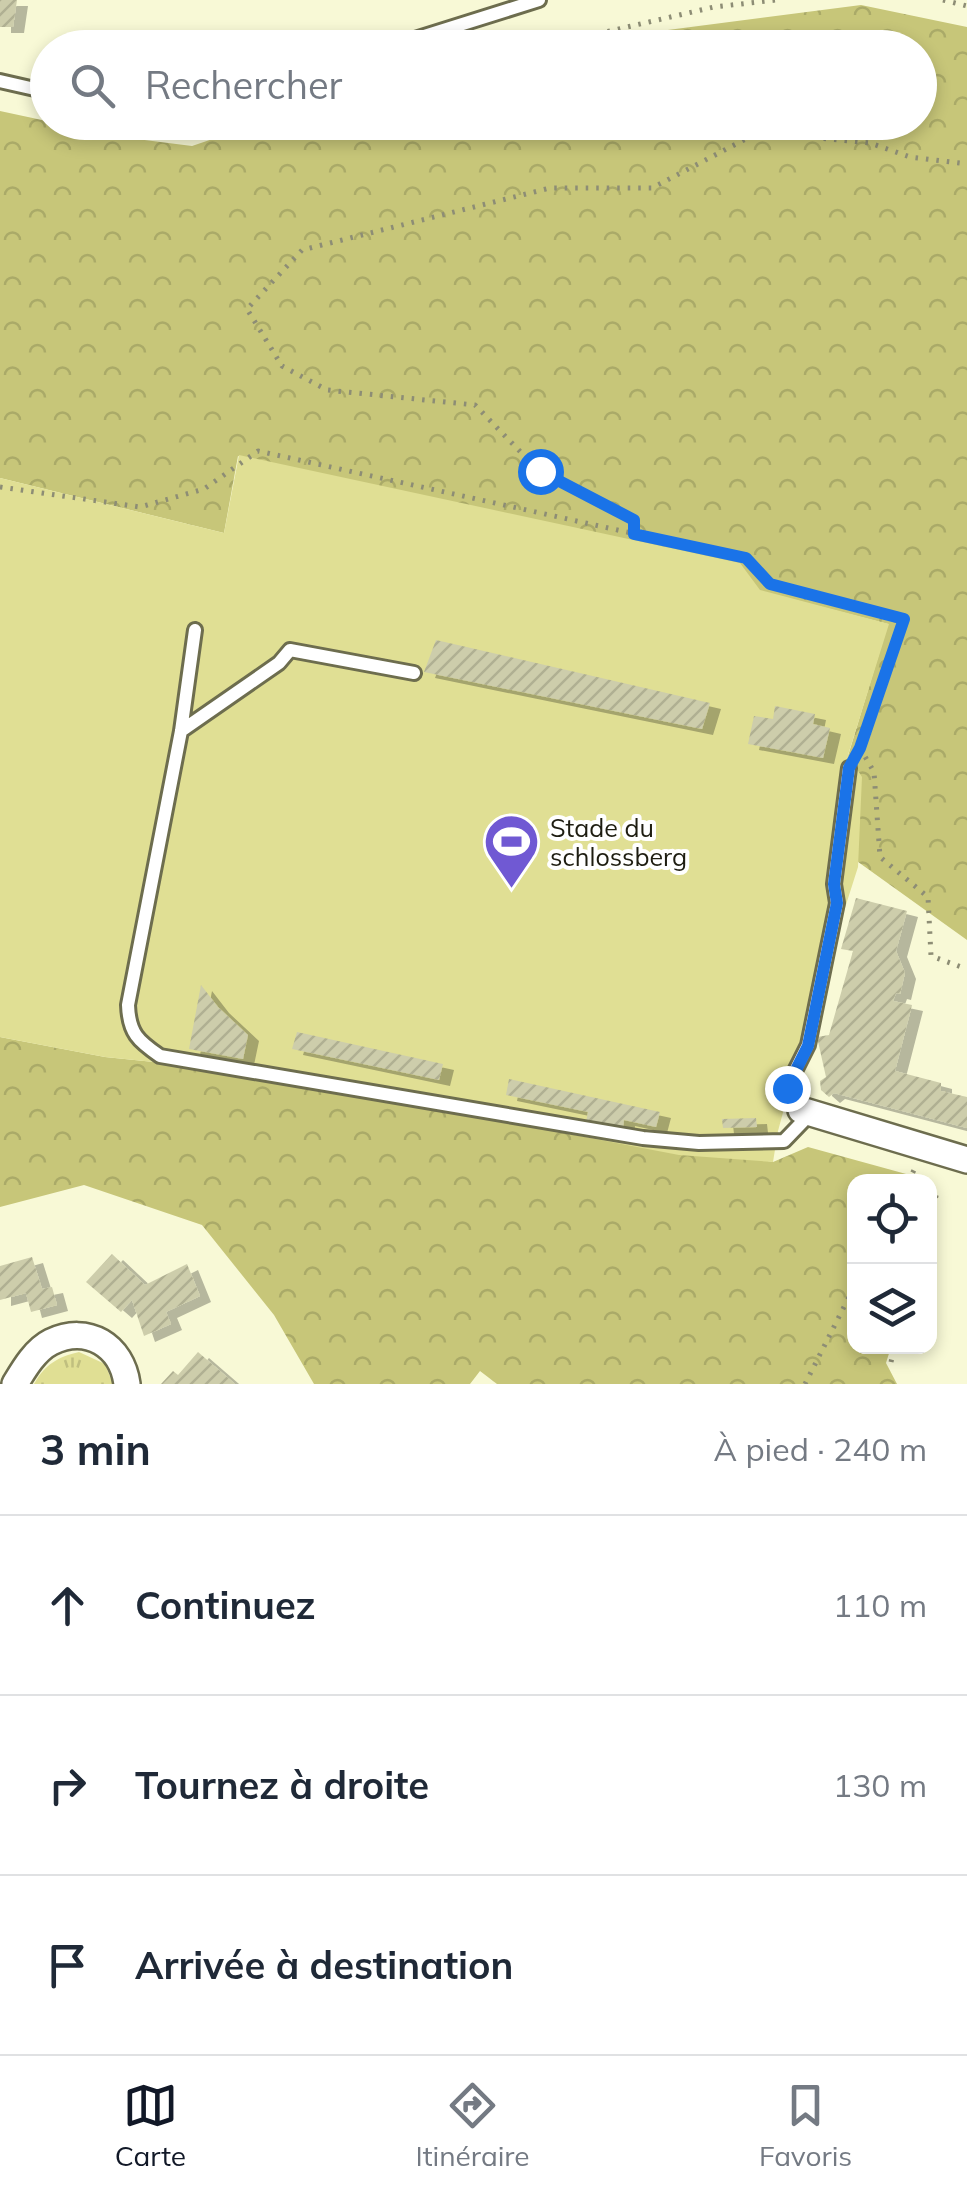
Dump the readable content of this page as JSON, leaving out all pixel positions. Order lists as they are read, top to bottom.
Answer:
{
  "places": {
    "sports": ["Stade du schlossberg"]
  },
  "page": {
    "search": "Rechercher",
    "heading": ["3 min", "À pied · 240 m"],
    "list": [
      ["Continuez", "110 m"],
      ["Tournez à droite", "130 m"],
      "Arrivée à destination"
    ],
    "nav": ["Carte", "Itinéraire", "Favoris"]
  }
}
